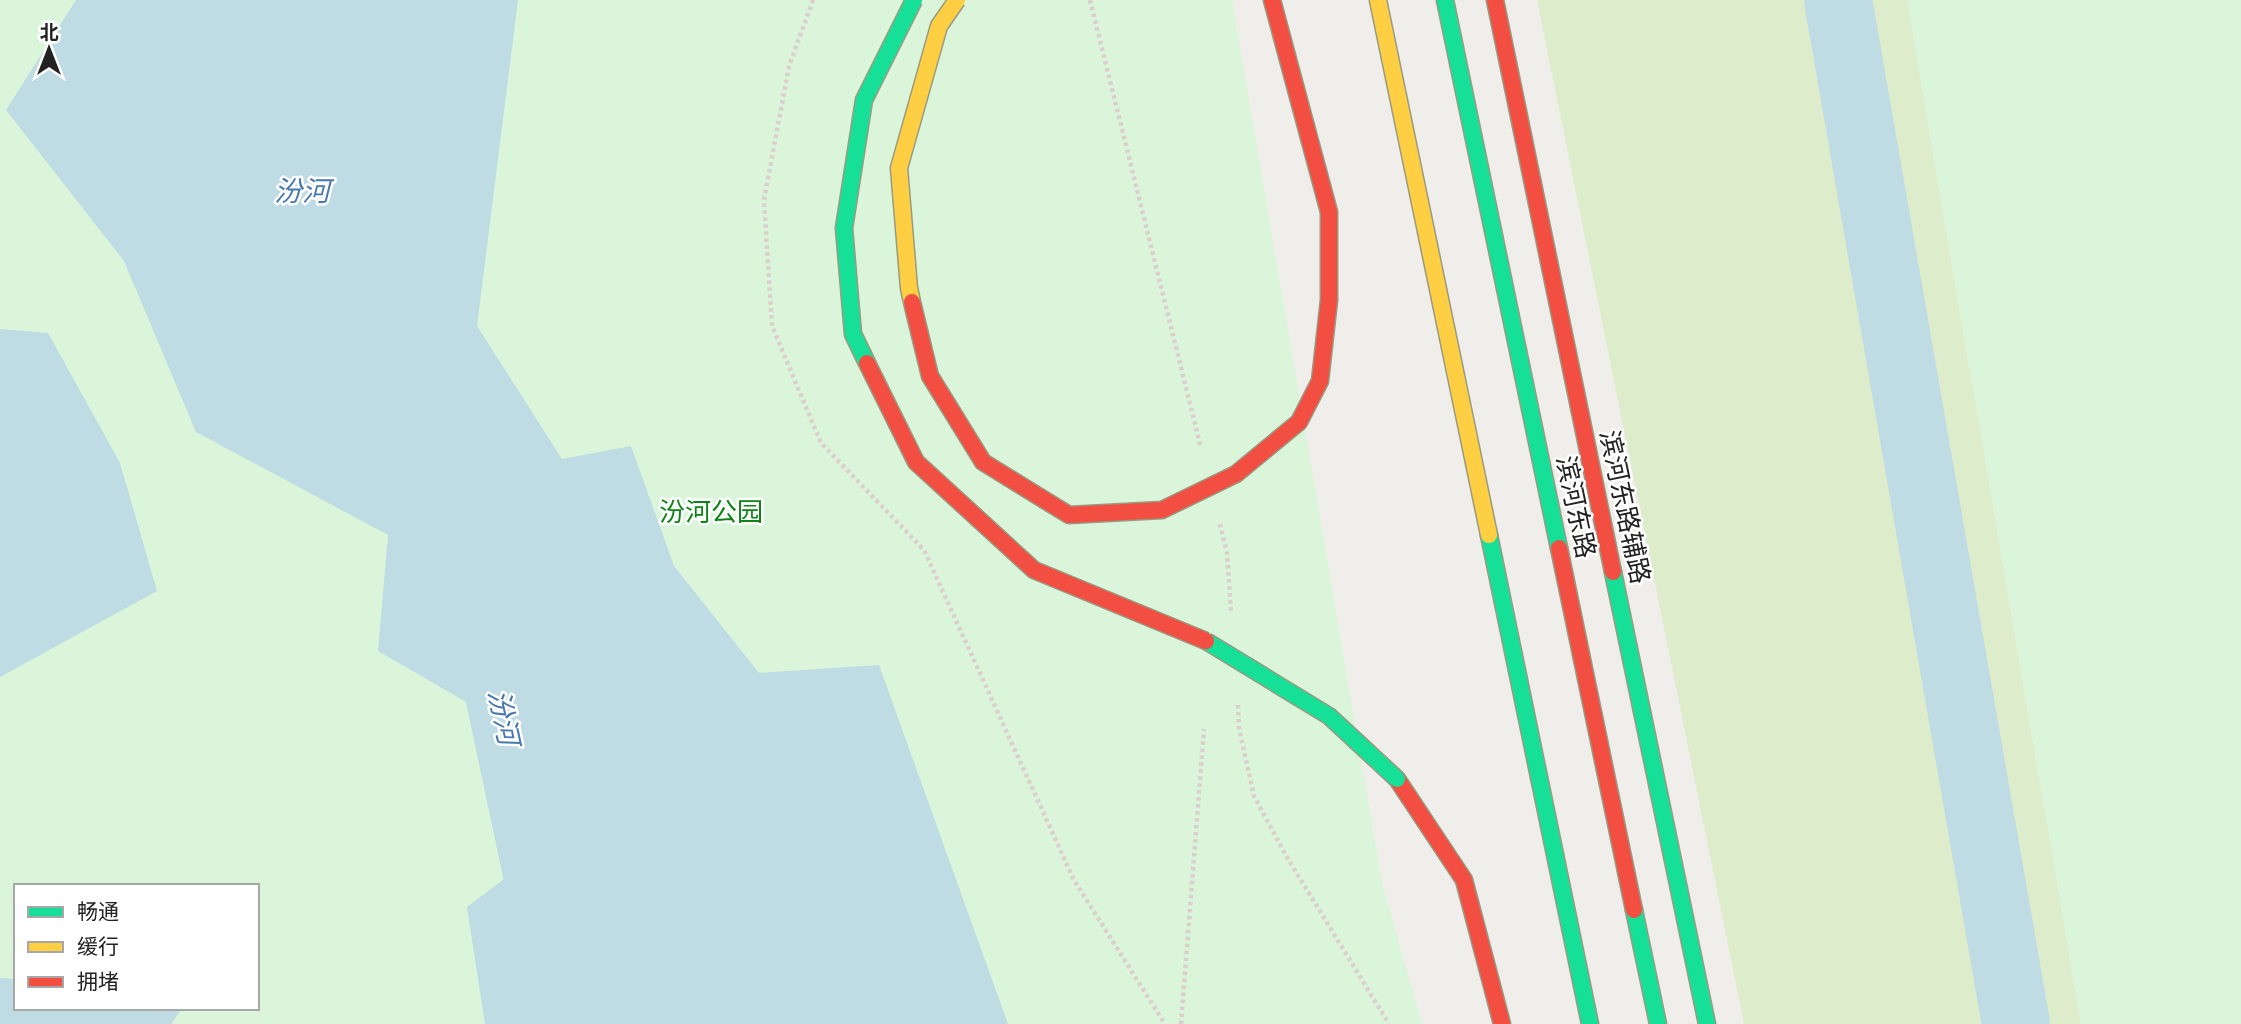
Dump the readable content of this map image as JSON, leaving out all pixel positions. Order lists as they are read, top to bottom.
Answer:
{
  "streets": {
    "main road": ["滨河东路", "滨河东路辅路"]
  },
  "water": ["汾河"],
  "parks": ["汾河公园"],
  "legend": ["畅通", "缓行", "拥堵"],
  "north": "top"
}
